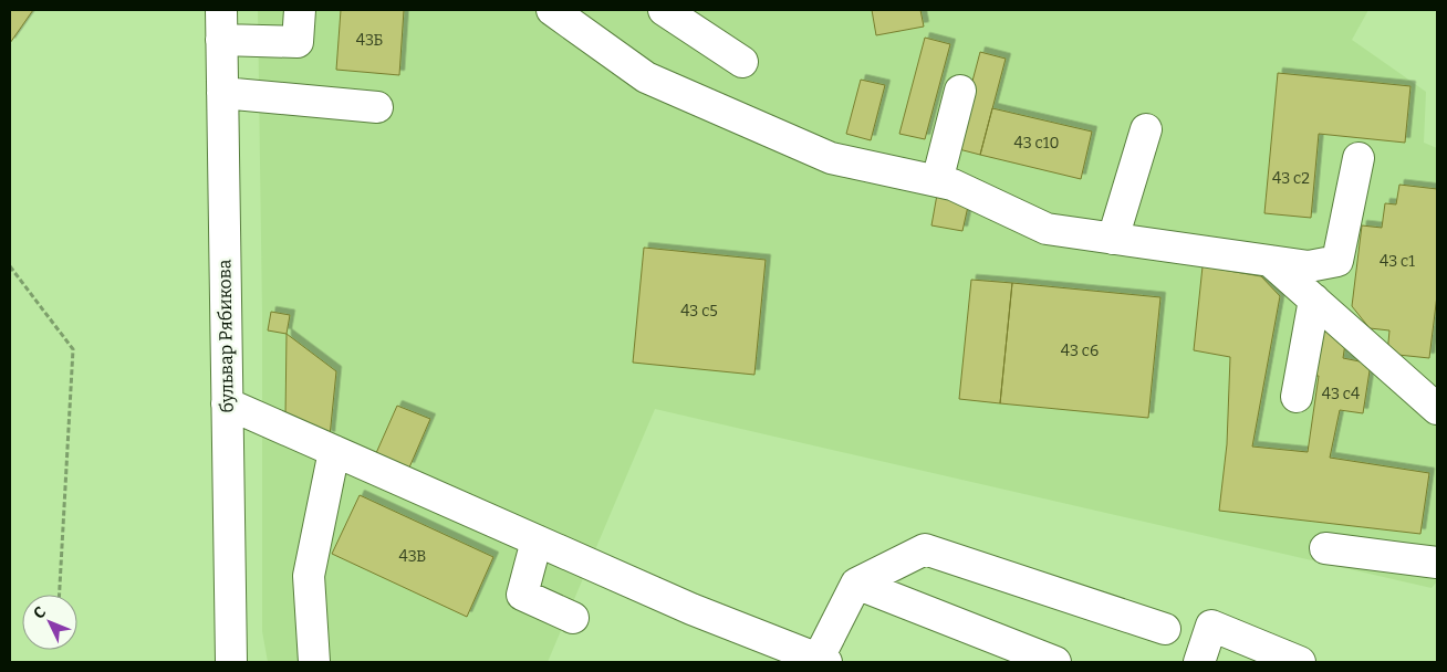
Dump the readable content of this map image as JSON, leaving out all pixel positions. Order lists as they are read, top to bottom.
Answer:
{
  "streets": {
    "street": ["бульвар Рябикова"]
  },
  "house_numbers": [
    "43Б",
    "43 с10",
    "43 с2",
    "43 с1",
    "43 с5",
    "43 с6",
    "43 с4",
    "43В"
  ],
  "north": "top left"
}
